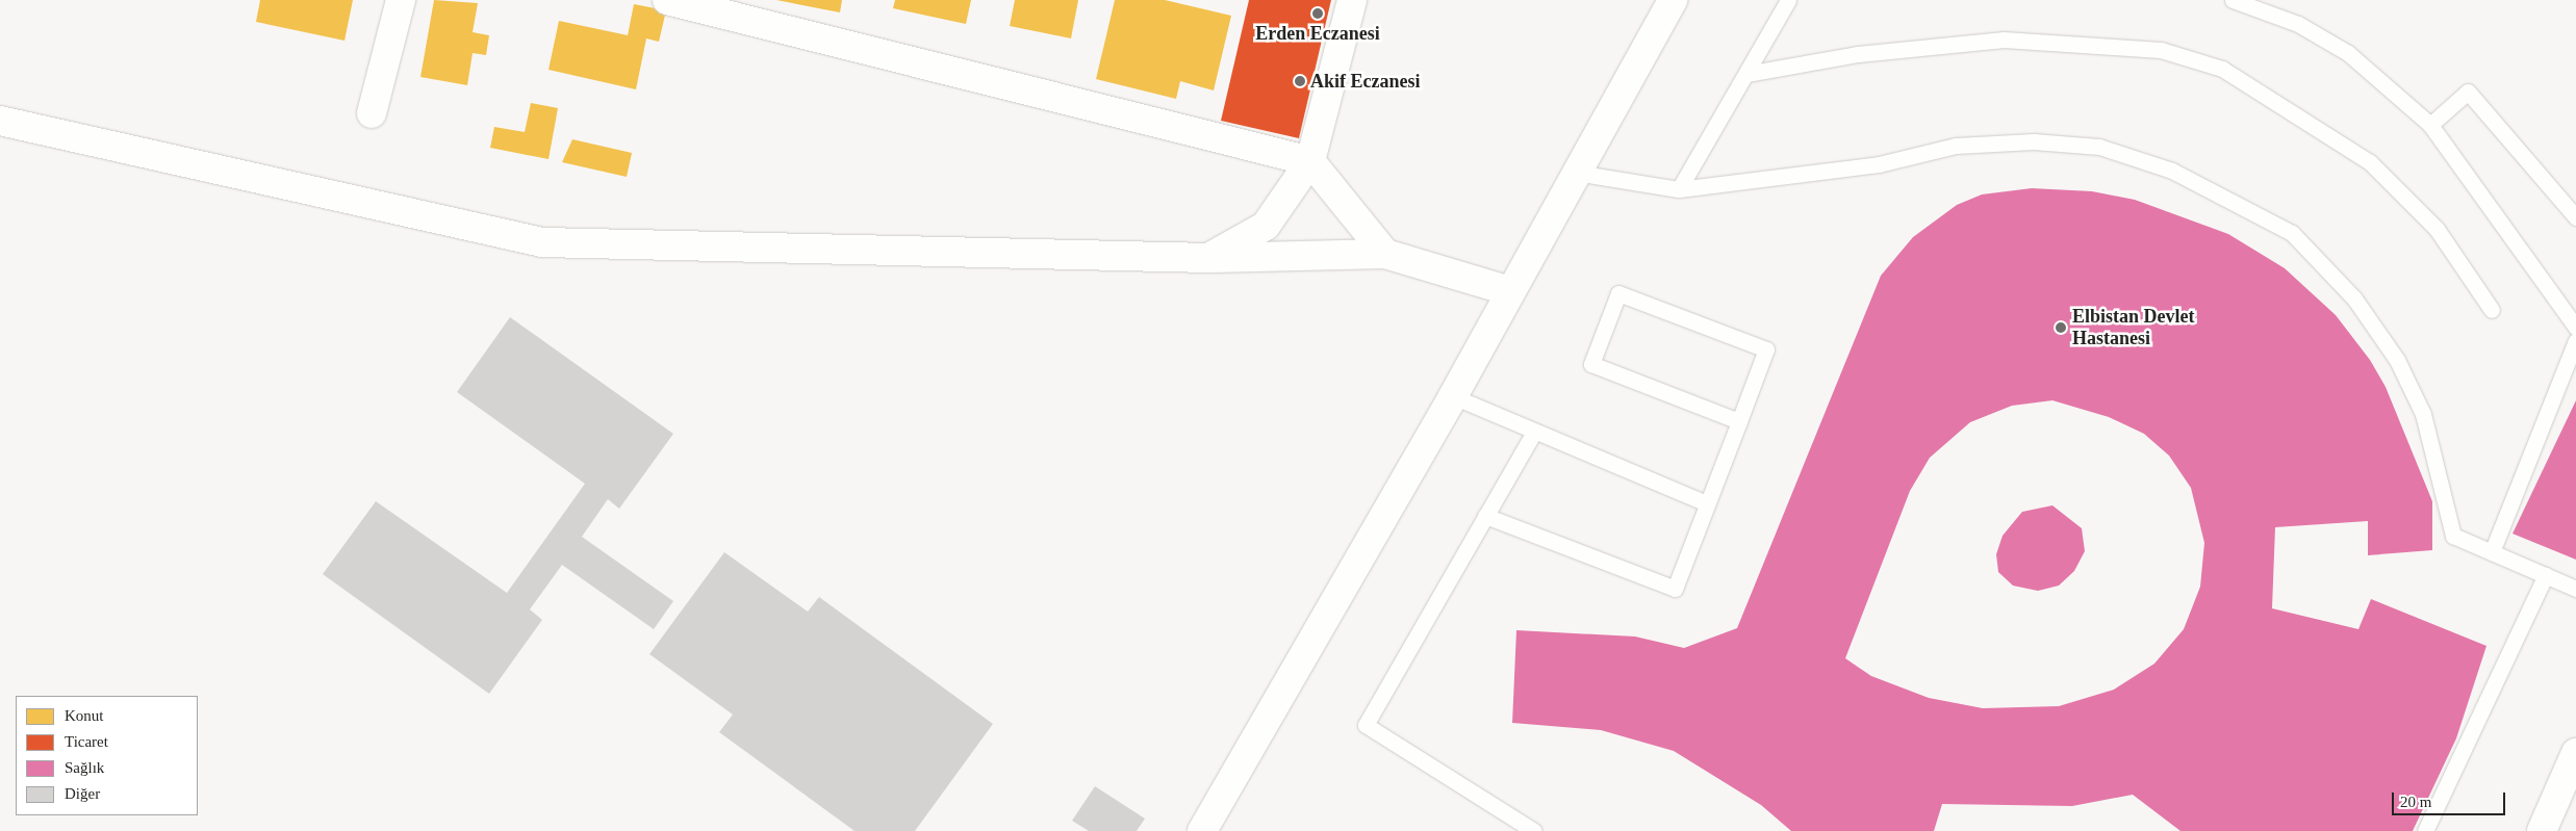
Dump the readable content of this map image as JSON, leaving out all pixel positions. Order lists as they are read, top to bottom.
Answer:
{
  "places": ["Erden Eczanesi", "Akif Eczanesi", "Elbistan Devlet Hastanesi"],
  "legend": [
    "Konut",
    "Ticaret",
    "Sağlık",
    "Diğer"
  ],
  "scale_bar": "20 m"
}
